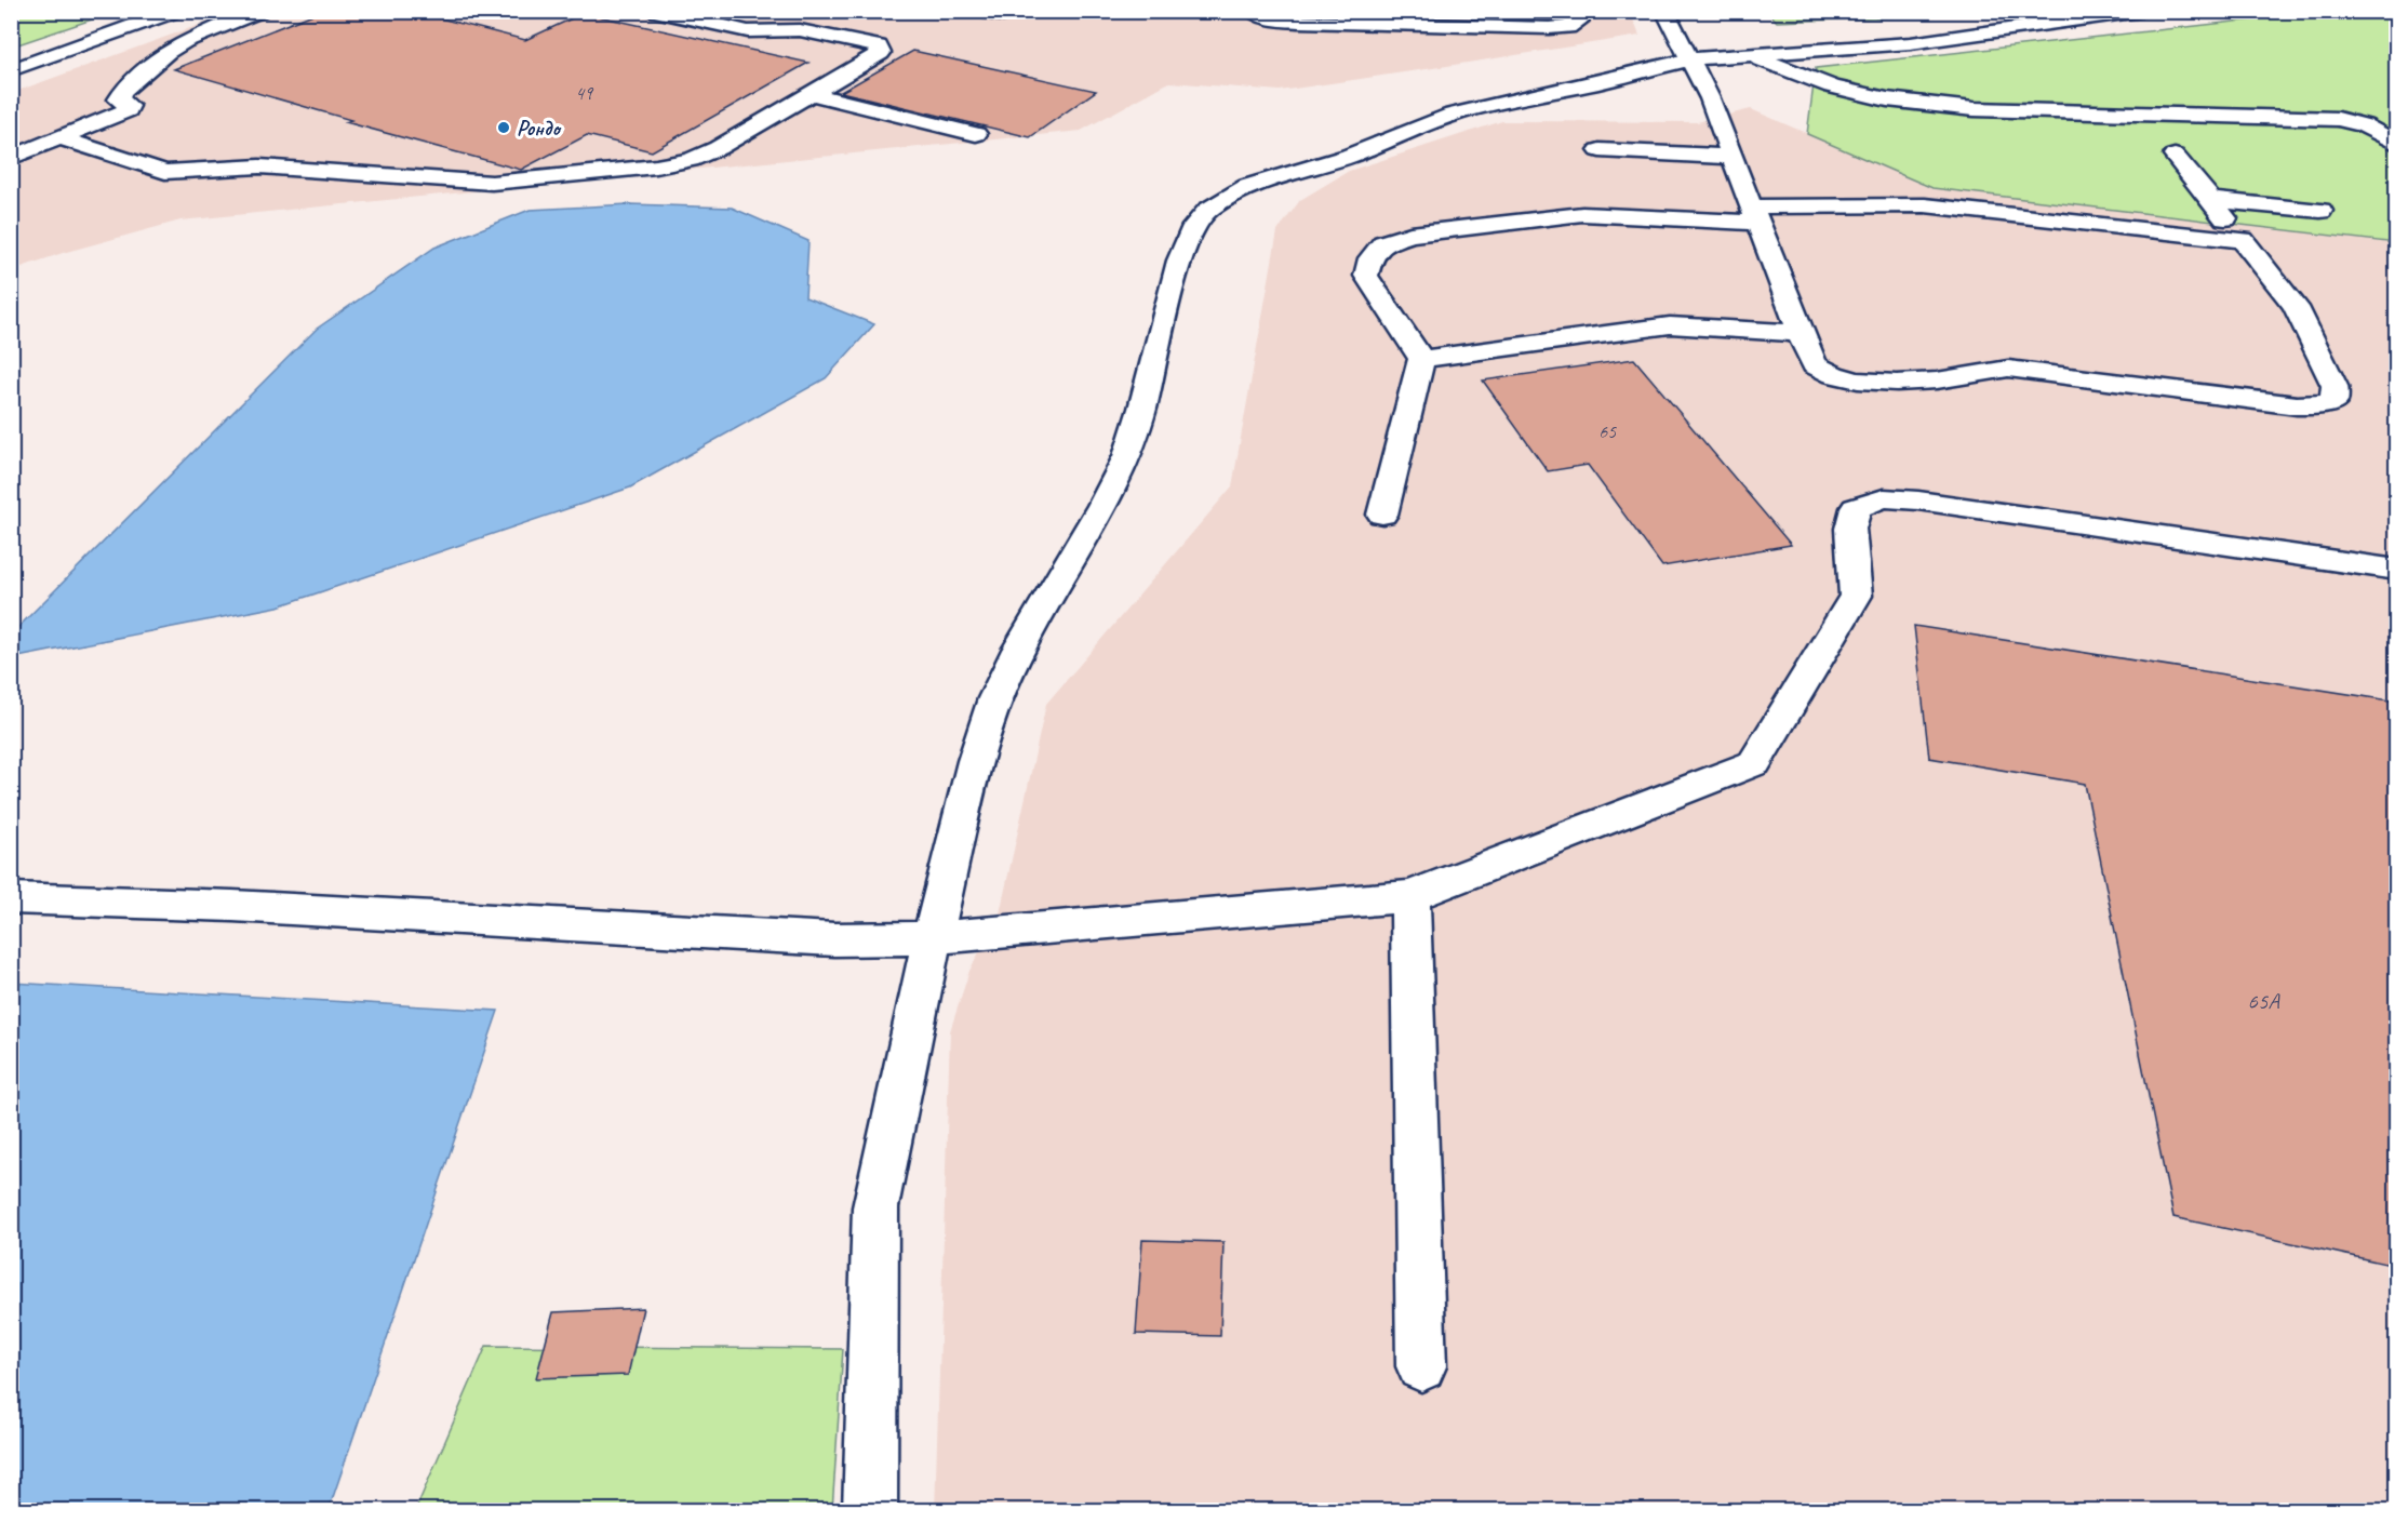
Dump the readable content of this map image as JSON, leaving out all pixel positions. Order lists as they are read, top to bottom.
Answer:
{
  "places": ["Рондо"],
  "house_numbers": ["49", "65", "65А"]
}
